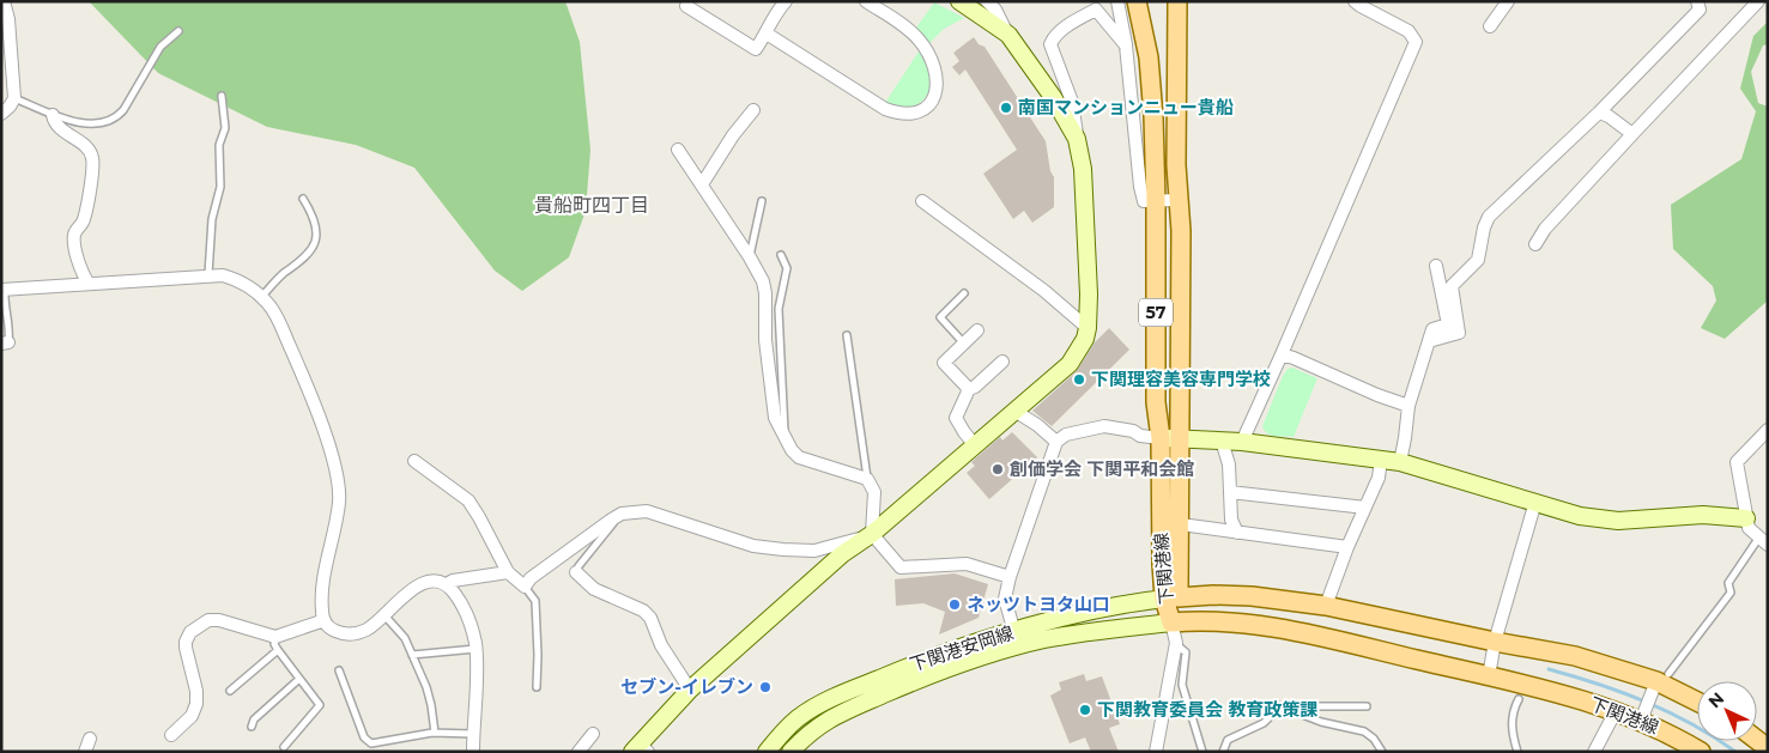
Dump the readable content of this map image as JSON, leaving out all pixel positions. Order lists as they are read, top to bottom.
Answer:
{
  "streets": {
    "main road": ["57", "下関港線"],
    "street": ["下関港安岡線"]
  },
  "crossings": [
    ["下関港線", "下関港安岡線"]
  ],
  "districts": ["貴船町四丁目"],
  "places": [
    "南国マンションニュー貴船",
    "下関理容美容専門学校",
    "創価学会 下関平和会館",
    "ネッツトヨタ山口",
    "セブン-イレブン",
    "下関教育委員会 教育政策課"
  ],
  "north": "top left"
}
